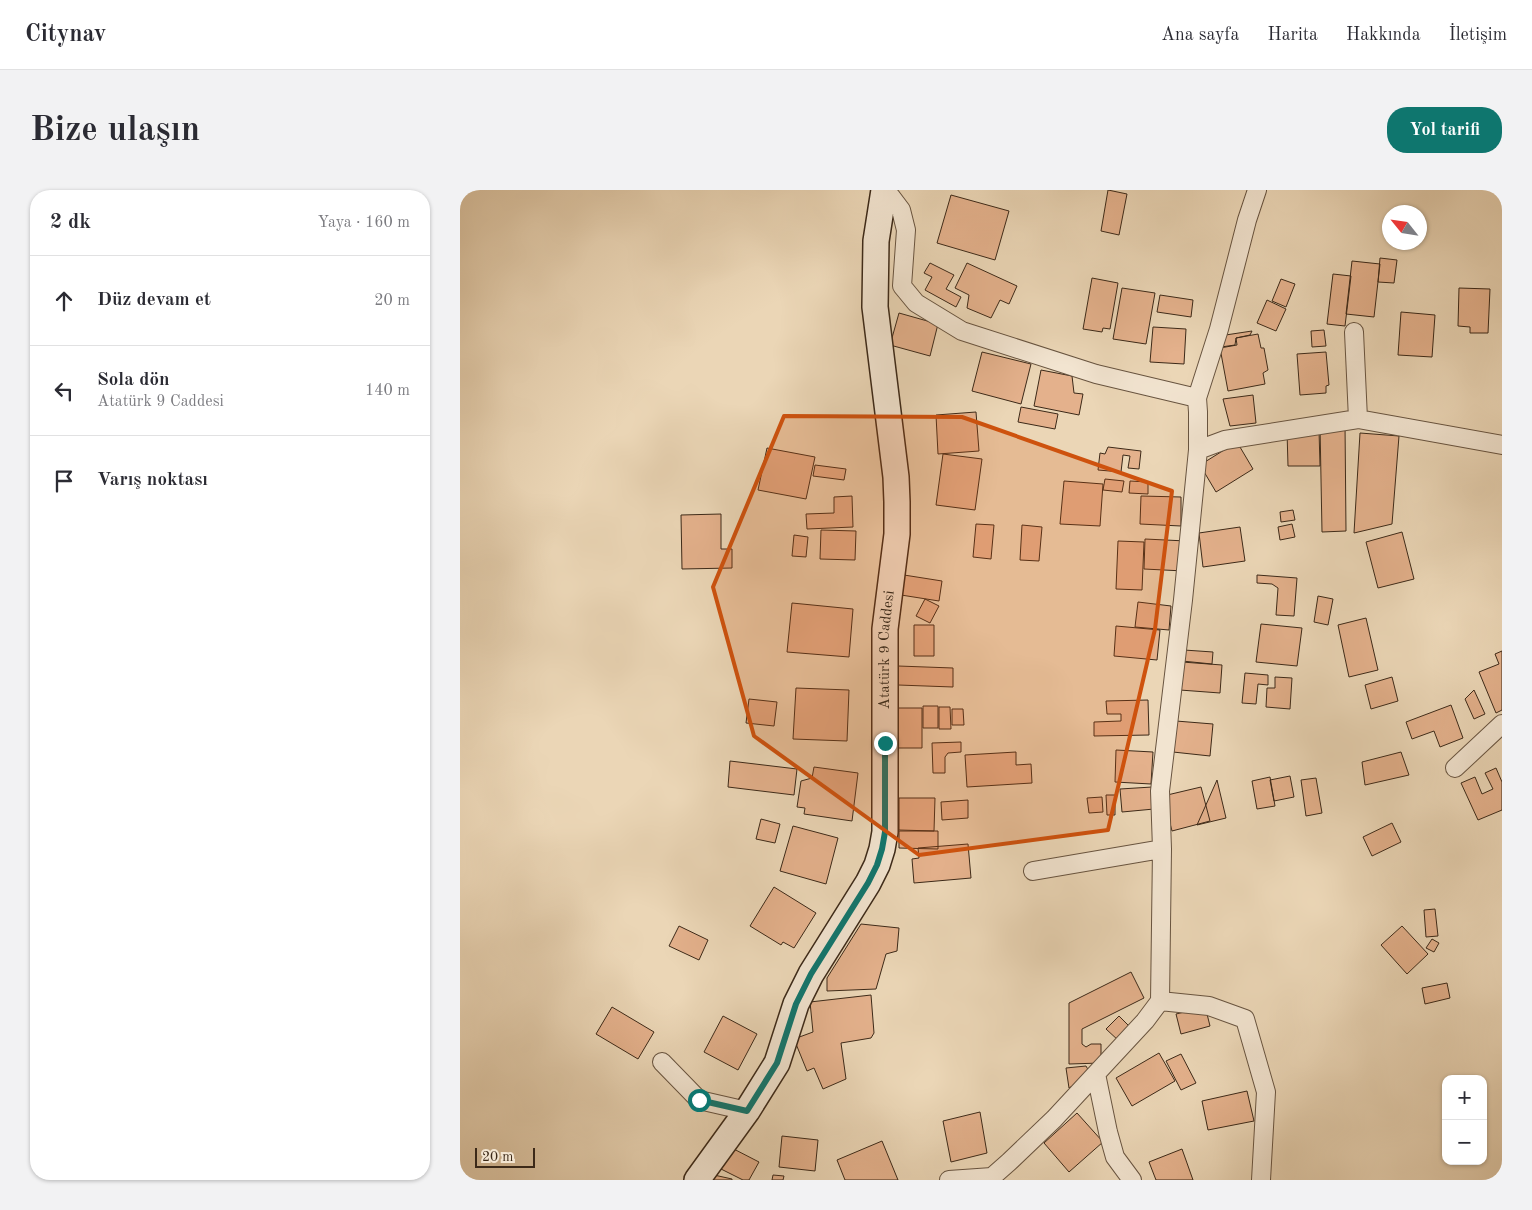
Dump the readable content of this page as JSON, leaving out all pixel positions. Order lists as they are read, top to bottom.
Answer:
{
  "streets": {
    "street": ["Atatürk 9 Caddesi"]
  },
  "scale_bar": "20 m",
  "north": "top left",
  "page": {
    "header": "Citynav",
    "nav": [
      "Ana sayfa",
      "Harita",
      "Hakkında",
      "İletişim"
    ],
    "buttons": "Yol tarifi",
    "title": "Bize ulaşın",
    "heading": ["2 dk", "Yaya · 160 m"],
    "list": [
      ["Düz devam et", "20 m"],
      ["Sola dön", "Atatürk 9 Caddesi", "140 m"],
      "Varış noktası"
    ],
    "map_buttons": ["+", "−"],
    "scale": "20 m"
  }
}
